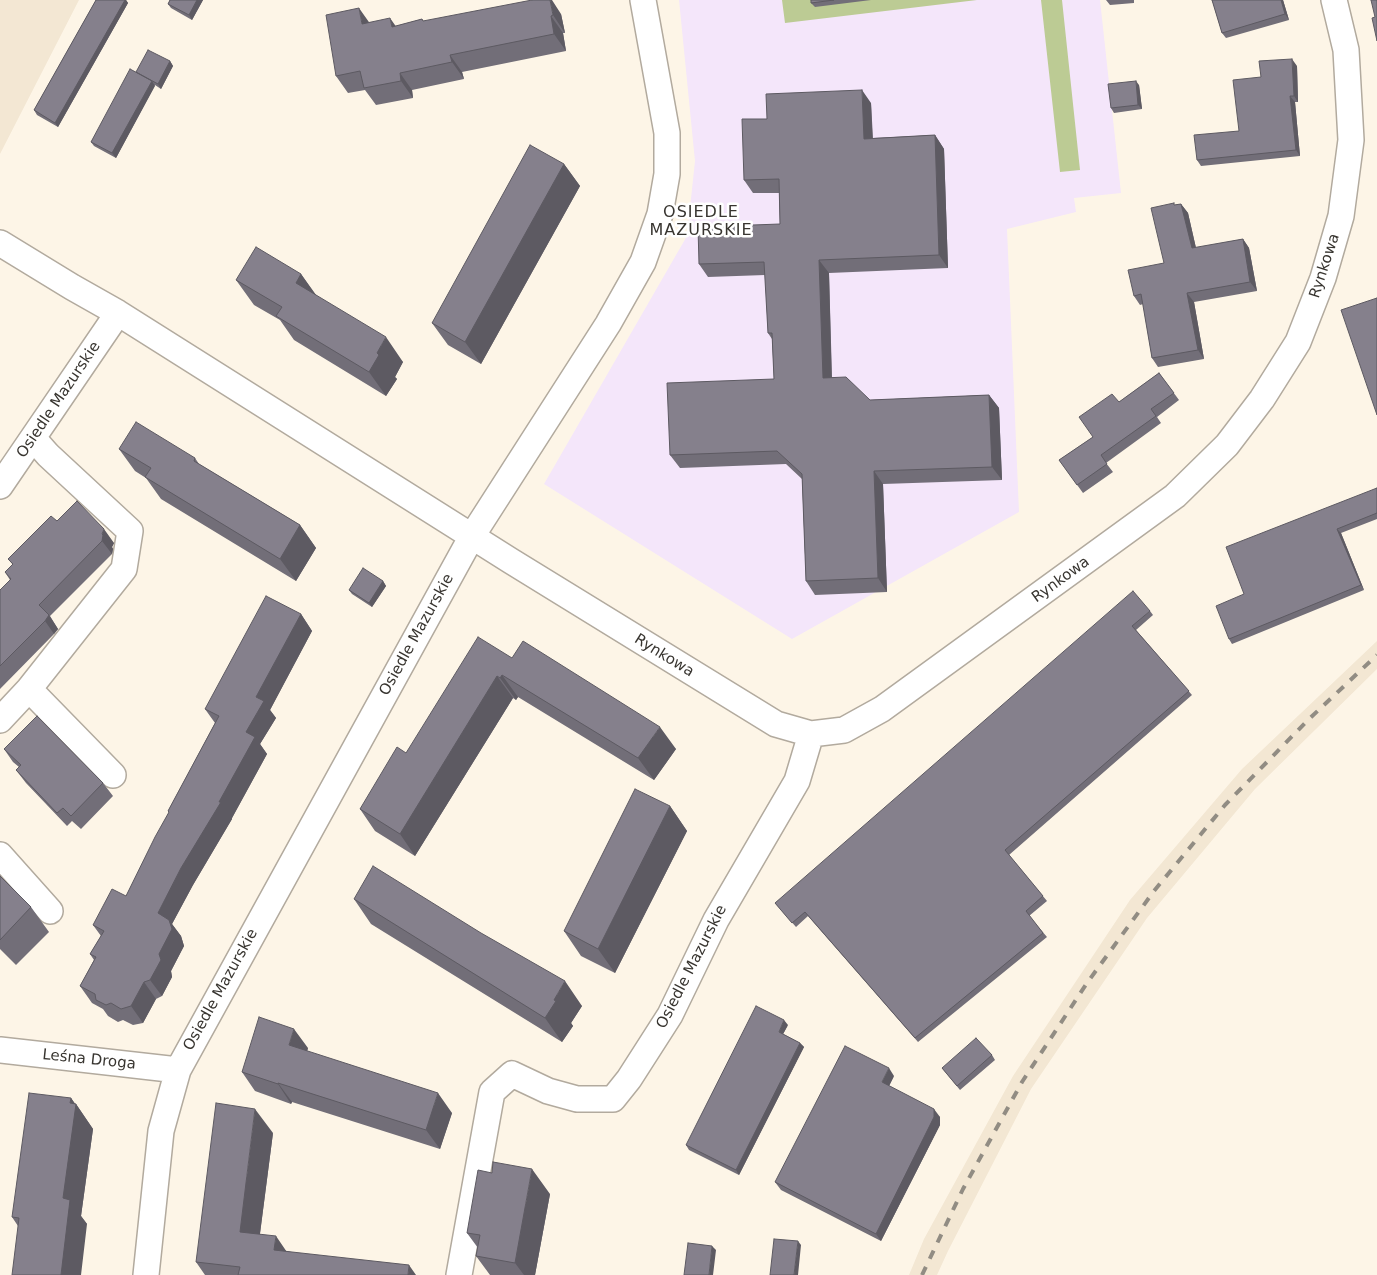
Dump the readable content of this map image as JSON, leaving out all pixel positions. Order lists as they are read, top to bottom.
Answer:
{
  "streets": {
    "street": ["Rynkowa", "Osiedle Mazurskie", "Leśna Droga"]
  },
  "crossings": [
    ["Rynkowa", "Osiedle Mazurskie"],
    ["Osiedle Mazurskie", "Leśna Droga"]
  ],
  "districts": ["OSIEDLE MAZURSKIE"]
}
